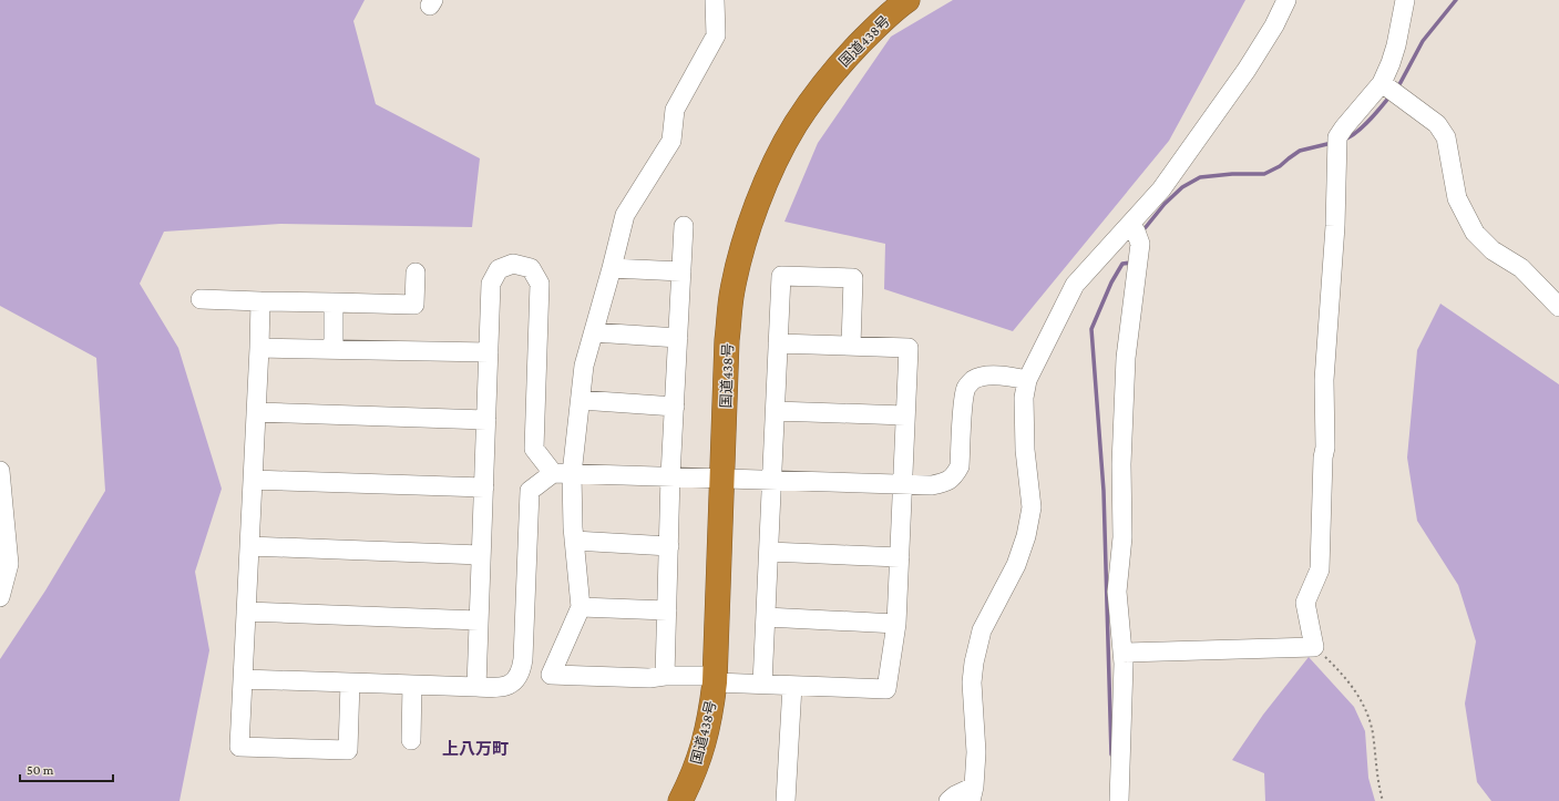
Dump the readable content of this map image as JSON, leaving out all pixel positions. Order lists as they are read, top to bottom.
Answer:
{
  "streets": {
    "highway": ["国道438号"]
  },
  "districts": ["上八万町"],
  "scale_bar": "50 m"
}
